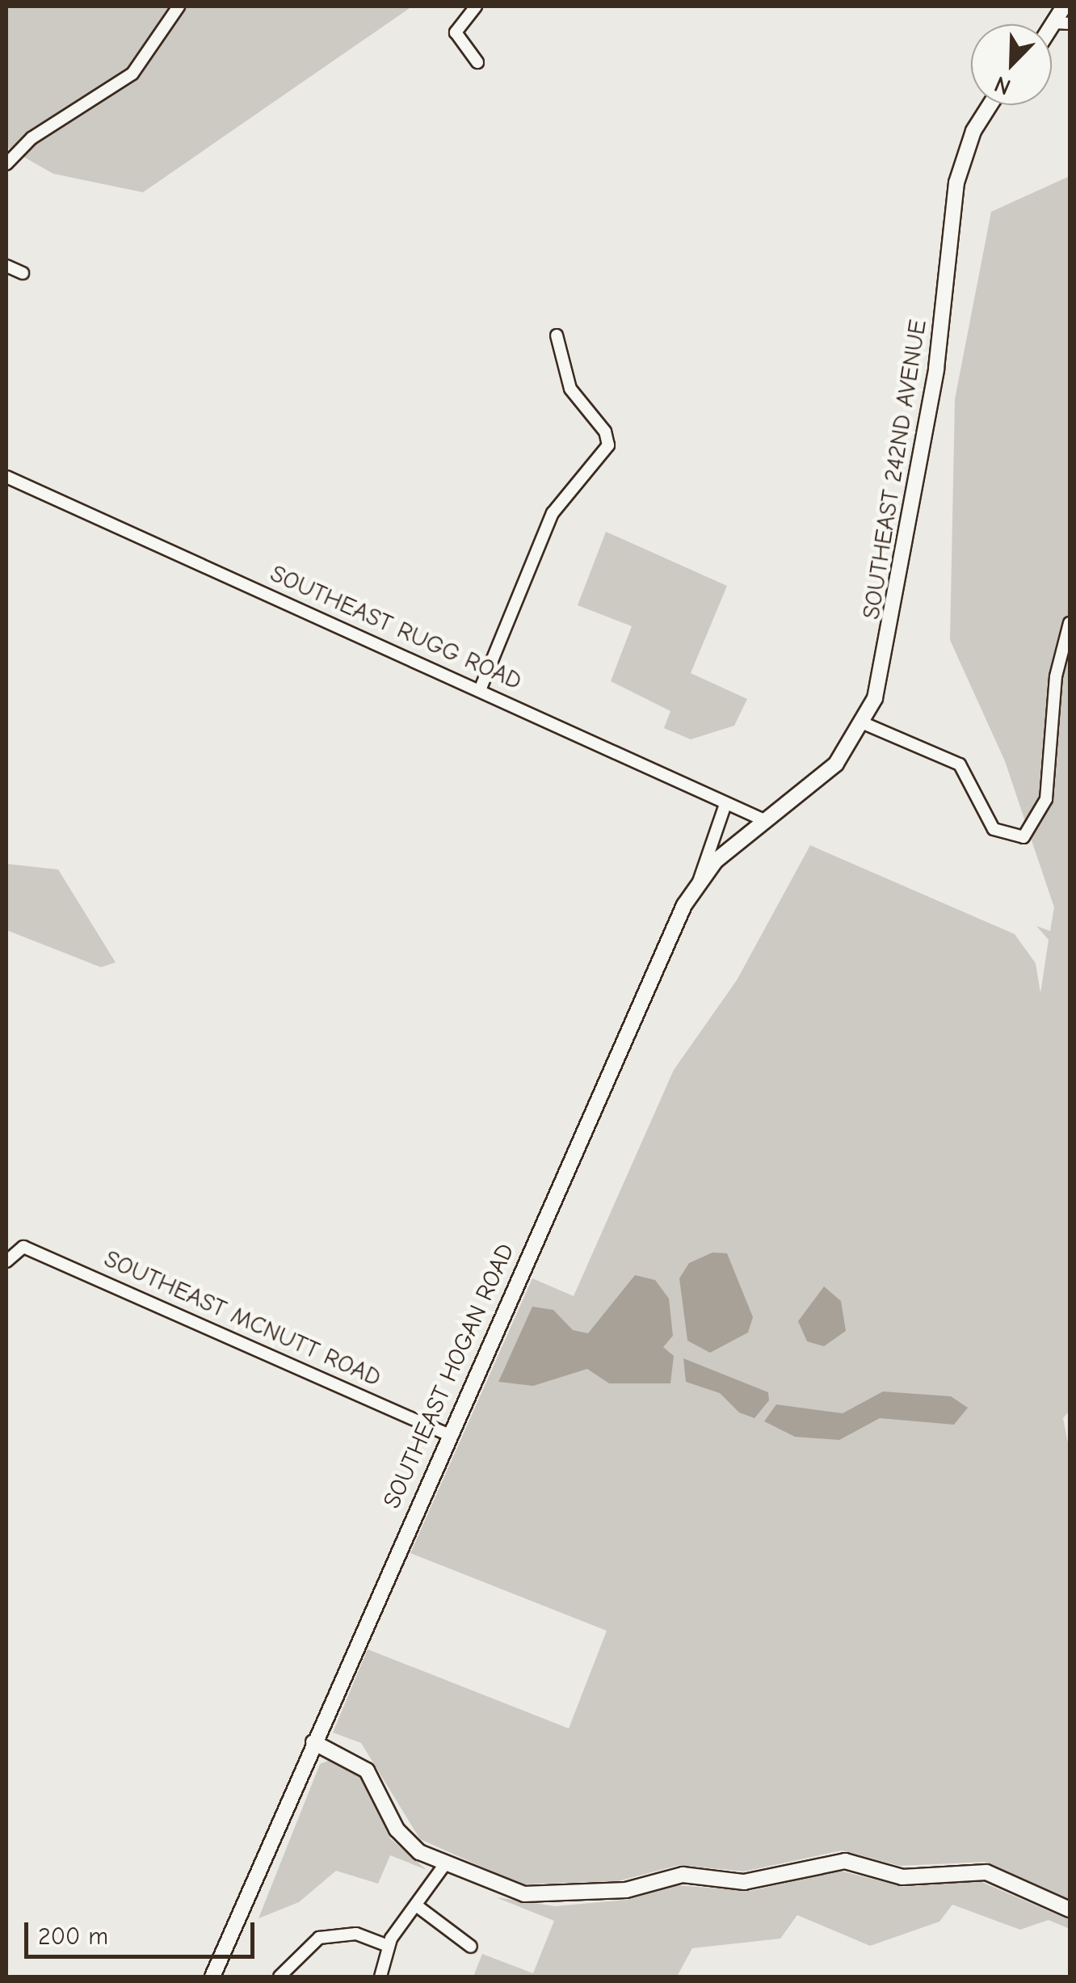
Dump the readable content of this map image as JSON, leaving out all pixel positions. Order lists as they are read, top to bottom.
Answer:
{
  "streets": {
    "main road": ["SOUTHEAST 242ND AVENUE", "SOUTHEAST HOGAN ROAD"],
    "street": ["SOUTHEAST RUGG ROAD", "SOUTHEAST MCNUTT ROAD"]
  },
  "crossings": [
    ["SOUTHEAST 242ND AVENUE", "SOUTHEAST RUGG ROAD"],
    ["SOUTHEAST 242ND AVENUE", "SOUTHEAST HOGAN ROAD"],
    ["SOUTHEAST RUGG ROAD", "SOUTHEAST HOGAN ROAD"],
    ["SOUTHEAST MCNUTT ROAD", "SOUTHEAST HOGAN ROAD"]
  ],
  "scale_bar": "200 m",
  "north": "bottom left"
}
